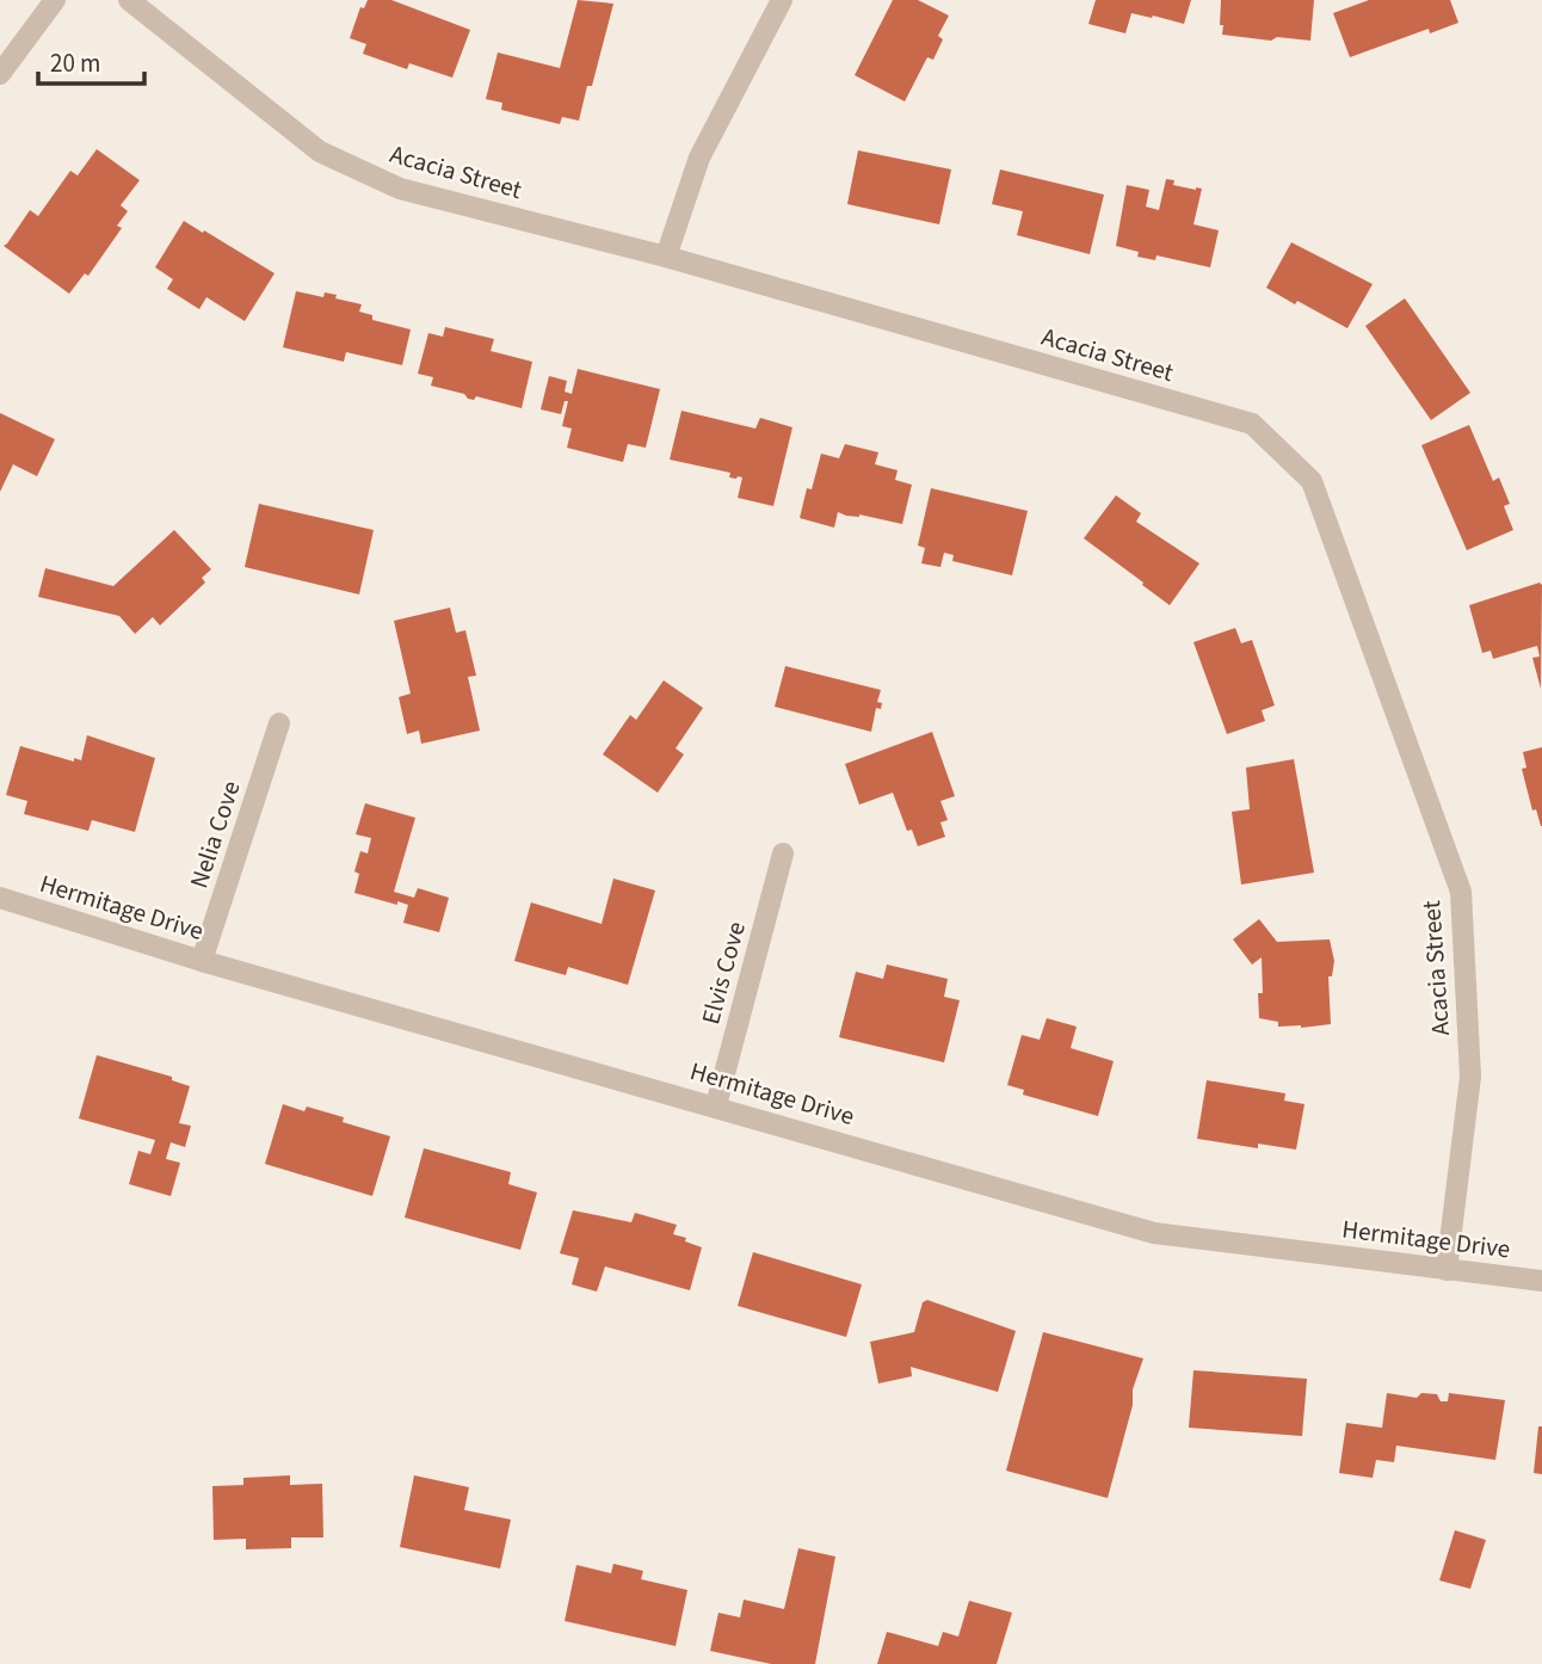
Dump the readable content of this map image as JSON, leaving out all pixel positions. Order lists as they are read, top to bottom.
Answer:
{
  "streets": {
    "street": [
      "Acacia Street",
      "Nelia Cove",
      "Hermitage Drive",
      "Elvis Cove"
    ]
  },
  "crossings": [
    ["Acacia Street", "Hermitage Drive"],
    ["Nelia Cove", "Hermitage Drive"],
    ["Hermitage Drive", "Elvis Cove"]
  ],
  "scale_bar": "20 m"
}
